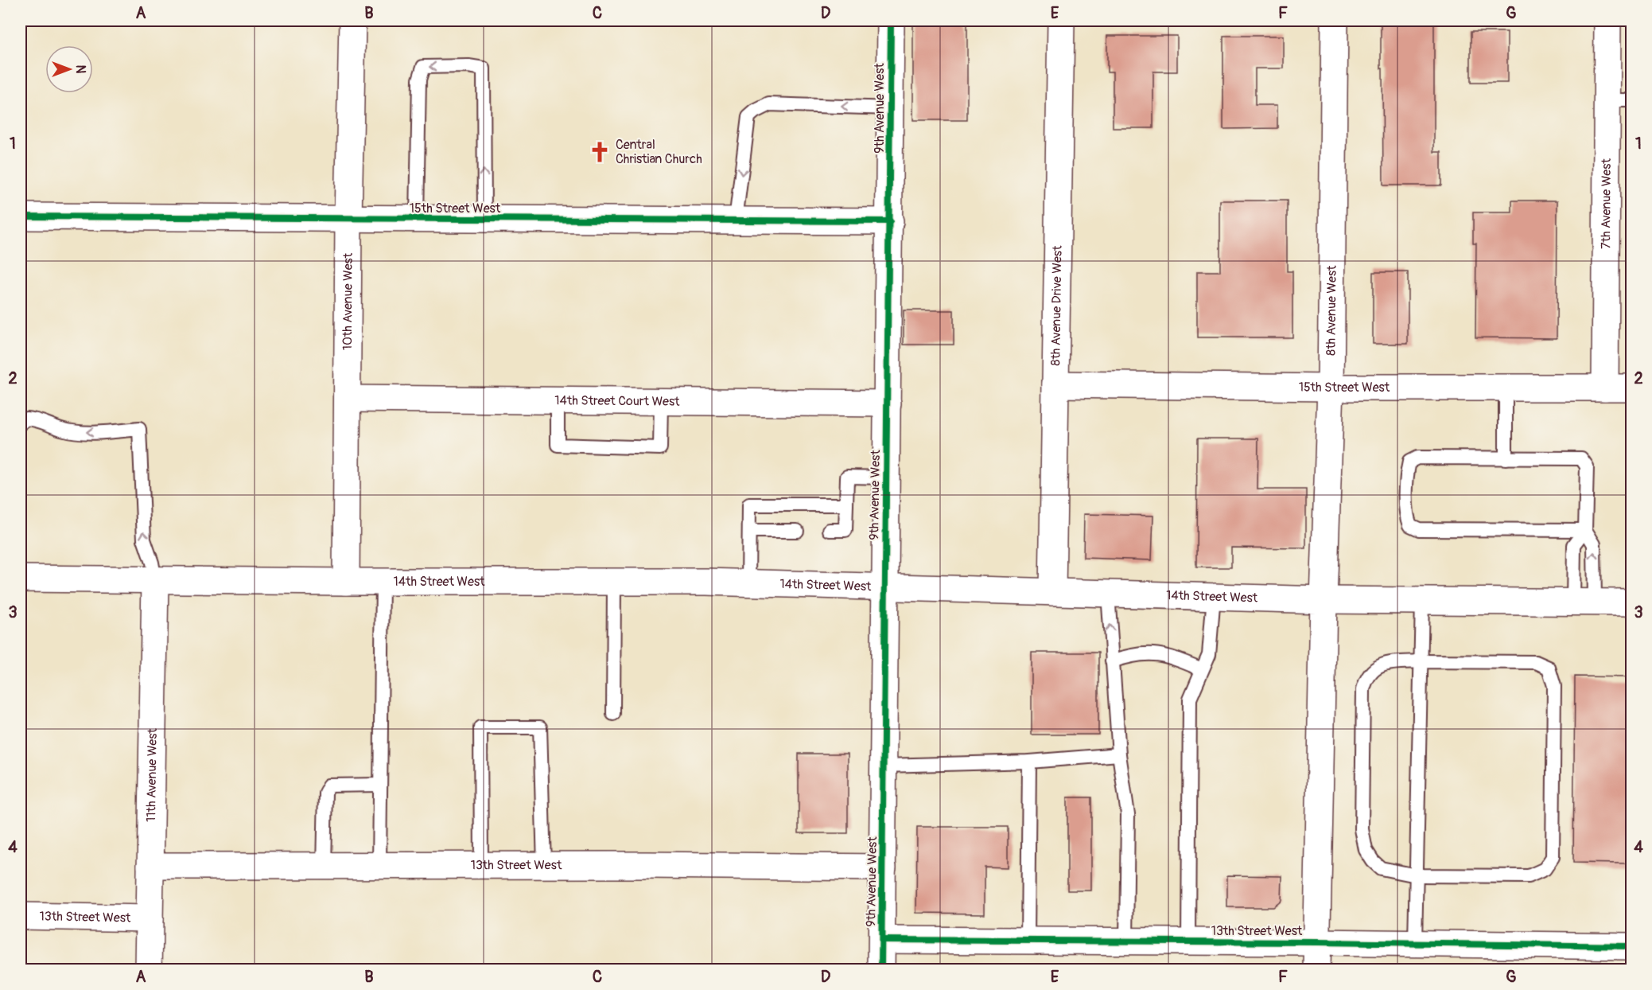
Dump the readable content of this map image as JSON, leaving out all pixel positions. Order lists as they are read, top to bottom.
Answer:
{
  "streets": {
    "street": [
      "9th Avenue West",
      "7th Avenue West",
      "15th Street West",
      "10th Avenue West",
      "8th Avenue Drive West",
      "8th Avenue West",
      "14th Street Court West",
      "14th Street West",
      "11th Avenue West",
      "13th Street West"
    ]
  },
  "crossings": [
    ["9th Avenue West", "15th Street West"],
    ["9th Avenue West", "14th Street Court West"],
    ["9th Avenue West", "14th Street West"],
    ["9th Avenue West", "13th Street West"],
    ["7th Avenue West", "15th Street West"],
    ["15th Street West", "10th Avenue West"],
    ["15th Street West", "8th Avenue Drive West"],
    ["15th Street West", "8th Avenue West"],
    ["10th Avenue West", "14th Street Court West"],
    ["10th Avenue West", "14th Street West"],
    ["8th Avenue Drive West", "14th Street West"],
    ["8th Avenue West", "14th Street West"],
    ["8th Avenue West", "13th Street West"],
    ["14th Street West", "11th Avenue West"],
    ["11th Avenue West", "13th Street West"]
  ],
  "places": {
    "church": ["Central Christian Church"]
  },
  "north": "right",
  "grid": {
    "columns": [
      "A",
      "B",
      "C",
      "D",
      "E",
      "F",
      "G"
    ],
    "rows": [
      "1",
      "2",
      "3",
      "4"
    ]
  }
}
